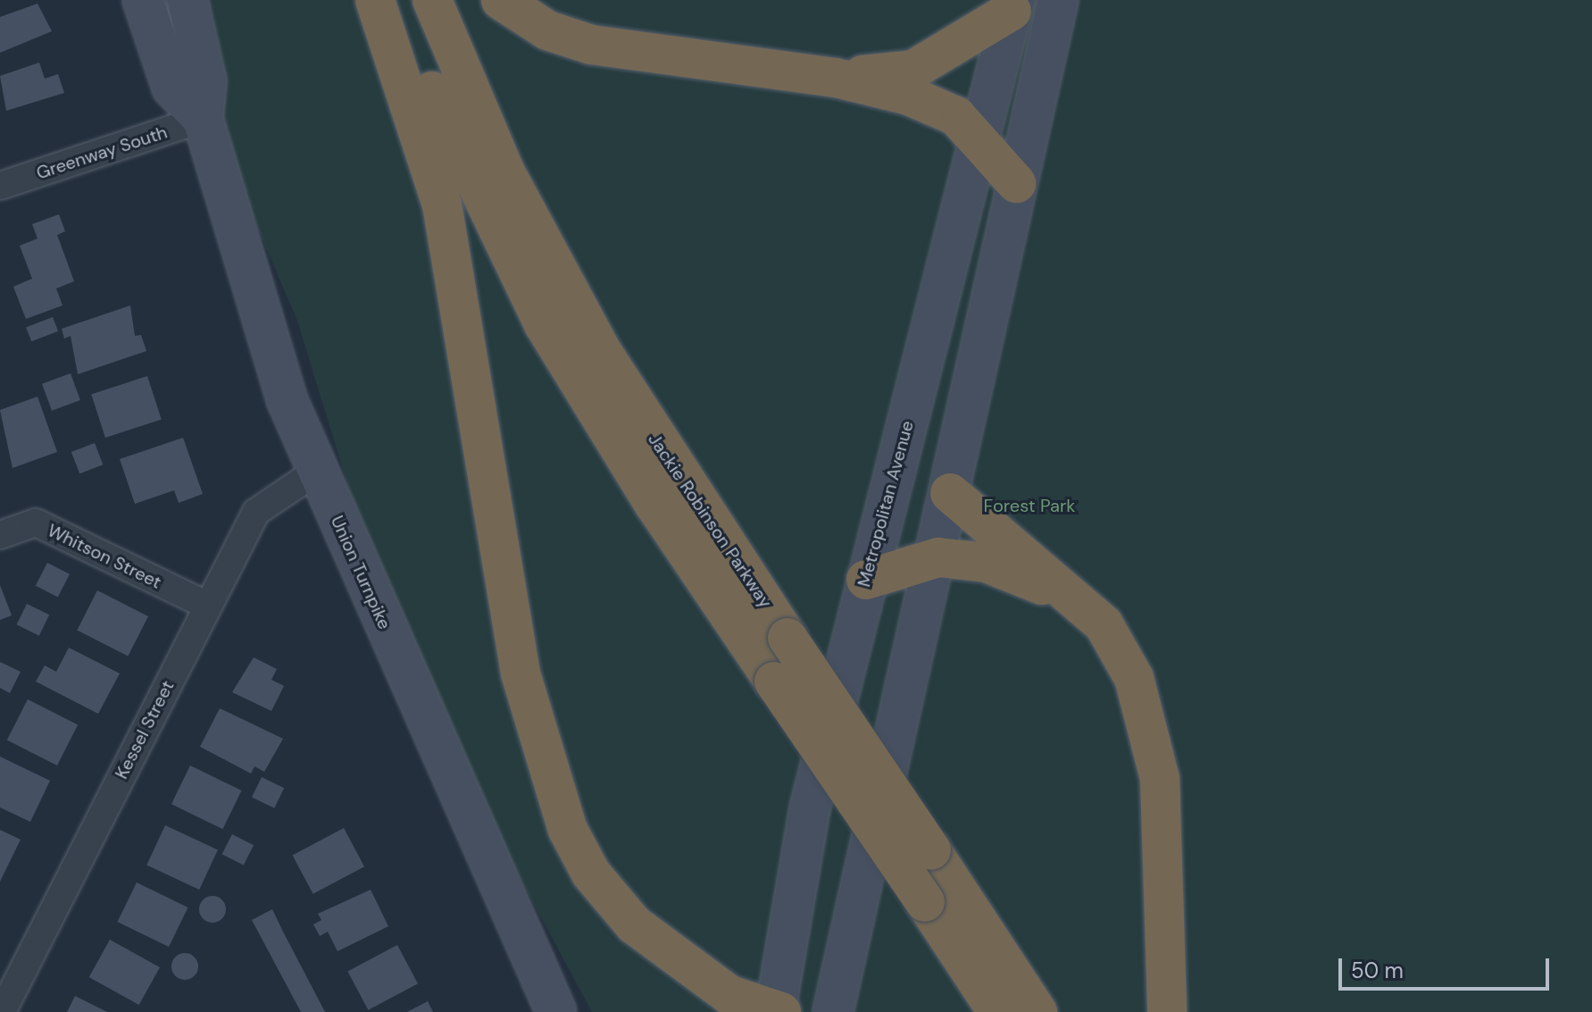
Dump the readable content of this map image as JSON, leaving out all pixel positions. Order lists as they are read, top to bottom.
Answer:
{
  "streets": {
    "highway": ["Jackie Robinson Parkway"],
    "main road": ["Metropolitan Avenue", "Union Turnpike"],
    "street": ["Greenway South", "Whitson Street", "Kessel Street"]
  },
  "crossings": [
    ["Greenway South", "Union Turnpike"],
    ["Whitson Street", "Kessel Street"],
    ["Union Turnpike", "Kessel Street"]
  ],
  "parks": ["Forest Park"],
  "scale_bar": "50 m"
}
